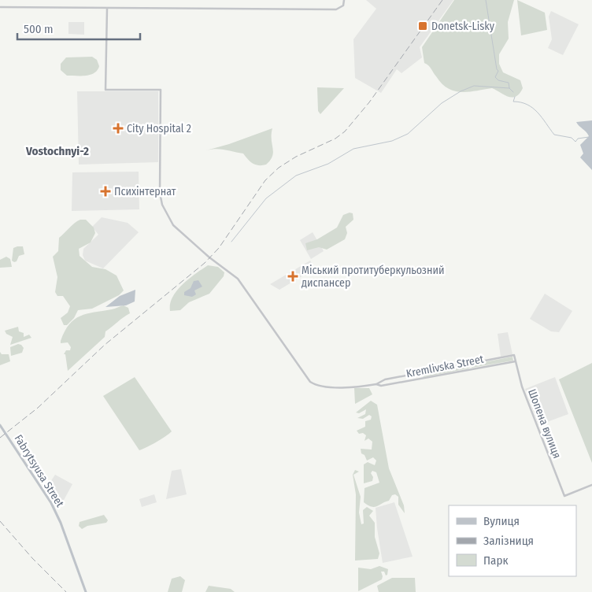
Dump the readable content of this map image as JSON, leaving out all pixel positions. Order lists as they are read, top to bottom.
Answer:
{
  "streets": {
    "main road": ["Fabrytsyusa Street"],
    "street": ["Kremlivska Street", "Шопена вулиця"]
  },
  "crossings": [
    ["Kremlivska Street", "Шопена вулиця"]
  ],
  "districts": ["Vostochnyi-2"],
  "places": {
    "transit": ["Donetsk-Lisky"],
    "health": ["City Hospital 2", "Психінтернат", "Міський протитуберкульозний диспансер"]
  },
  "legend": ["Вулиця", "Залізниця", "Парк"],
  "scale_bar": "500 m"
}
